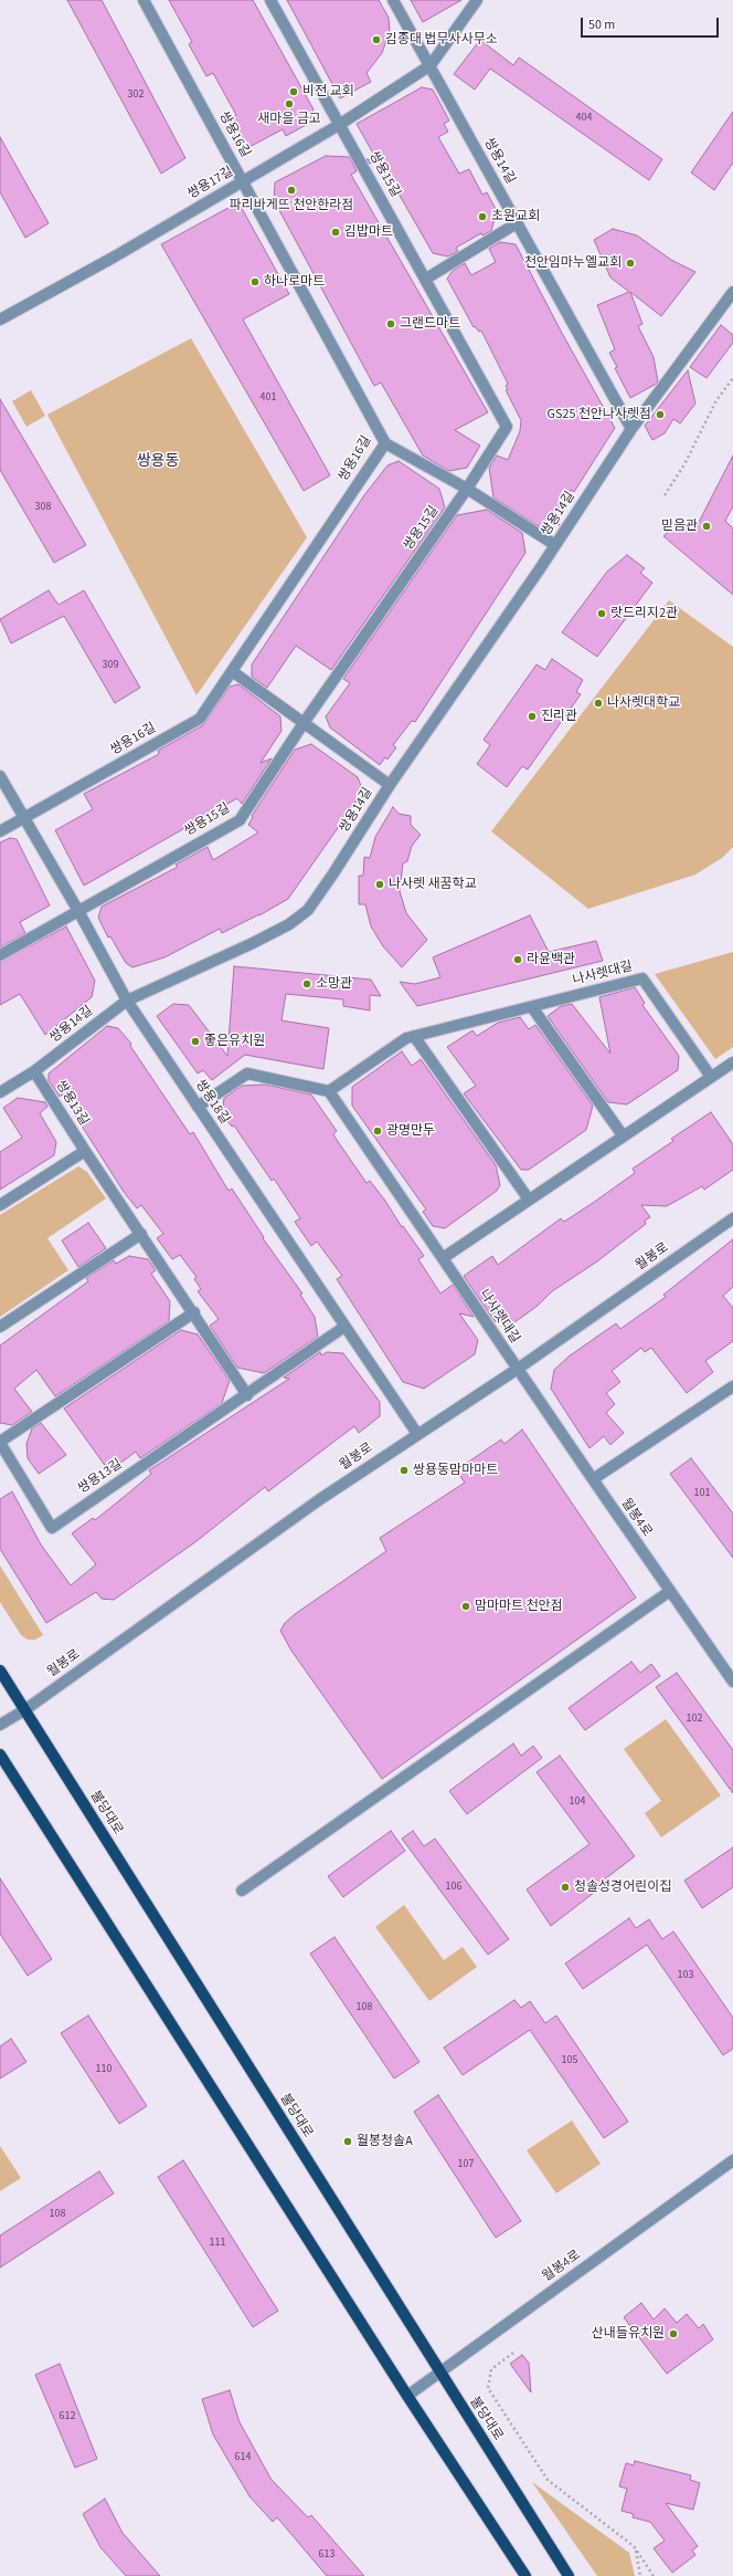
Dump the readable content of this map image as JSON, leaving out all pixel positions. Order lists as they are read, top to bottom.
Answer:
{
  "streets": {
    "main road": ["불당대로"],
    "street": [
      "쌍용16길",
      "쌍용14길",
      "쌍용15길",
      "쌍용17길",
      "나사렛대길",
      "쌍용18길",
      "쌍용13길",
      "월봉로",
      "월봉4로"
    ]
  },
  "crossings": [
    ["쌍용16길", "쌍용17길"],
    ["쌍용16길", "쌍용18길"],
    ["쌍용14길", "쌍용17길"],
    ["쌍용14길", "쌍용18길"],
    ["쌍용14길", "쌍용13길"],
    ["쌍용15길", "쌍용17길"],
    ["쌍용15길", "쌍용18길"],
    ["나사렛대길", "월봉로"],
    ["나사렛대길", "월봉4로"],
    ["쌍용18길", "쌍용13길"],
    ["쌍용18길", "월봉로"],
    ["월봉로", "월봉4로"],
    ["월봉로", "불당대로"],
    ["월봉4로", "불당대로"]
  ],
  "districts": ["쌍용동"],
  "places": [
    "김종대 법무사사무소",
    "비전 교회",
    "새마을 금고",
    "파리바게뜨 천안한라점",
    "초원교회",
    "김밥마트",
    "천안임마누엘교회",
    "하나로마트",
    "그랜드마트",
    "GS25 천안나사렛점",
    "믿음관",
    "랏드리지2관",
    "나사렛대학교",
    "진리관",
    "나사렛 새꿈학교",
    "라윤백관",
    "소망관",
    "좋은유치원",
    "광명만두",
    "쌍용동맘마마트",
    "맘마마트 천안점",
    "청솔성경어린이집",
    "월봉청솔A",
    "산내들유치원"
  ],
  "house_numbers": [
    "302",
    "404",
    "401",
    "308",
    "309",
    "101",
    "102",
    "104",
    "106",
    "103",
    "108",
    "105",
    "110",
    "107",
    "108",
    "111",
    "612",
    "614",
    "613"
  ],
  "scale_bar": "50 m"
}
